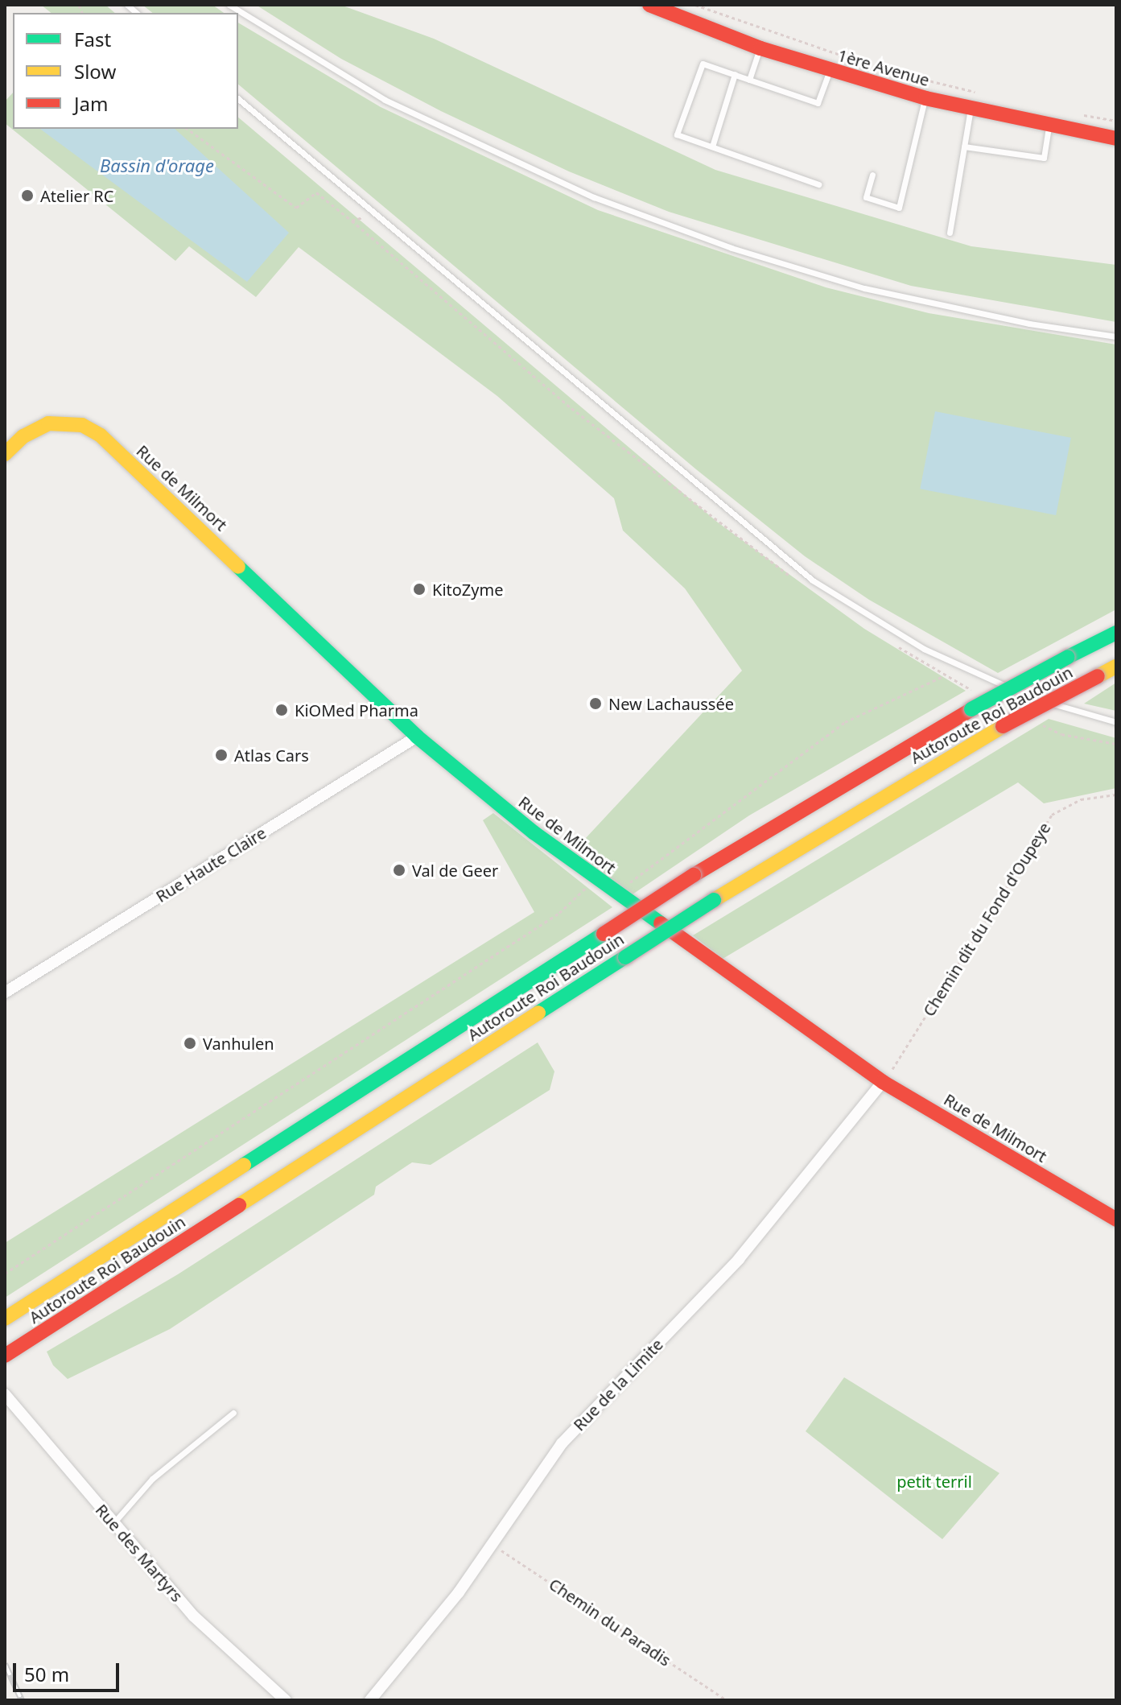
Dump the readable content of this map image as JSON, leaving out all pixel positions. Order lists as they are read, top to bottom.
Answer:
{
  "streets": {
    "main road": ["1ère Avenue", "Rue de Milmort", "Autoroute Roi Baudouin"],
    "street": ["Rue Haute Claire", "Rue de la Limite", "Rue des Martyrs"],
    "path": ["Chemin dit du Fond d'Oupeye", "Chemin du Paradis"]
  },
  "crossings": [
    ["Rue de Milmort", "Rue Haute Claire"],
    ["Rue de Milmort", "Chemin dit du Fond d'Oupeye"],
    ["Rue de Milmort", "Rue de la Limite"],
    ["Chemin dit du Fond d'Oupeye", "Rue de la Limite"],
    ["Rue de la Limite", "Chemin du Paradis"]
  ],
  "water": ["Bassin d'orage"],
  "parks": ["petit terril"],
  "places": [
    "Atelier RC",
    "KitoZyme",
    "New Lachaussée",
    "KiOMed Pharma",
    "Atlas Cars",
    "Val de Geer",
    "Vanhulen"
  ],
  "legend": ["Fast", "Slow", "Jam"],
  "scale_bar": "50 m"
}
